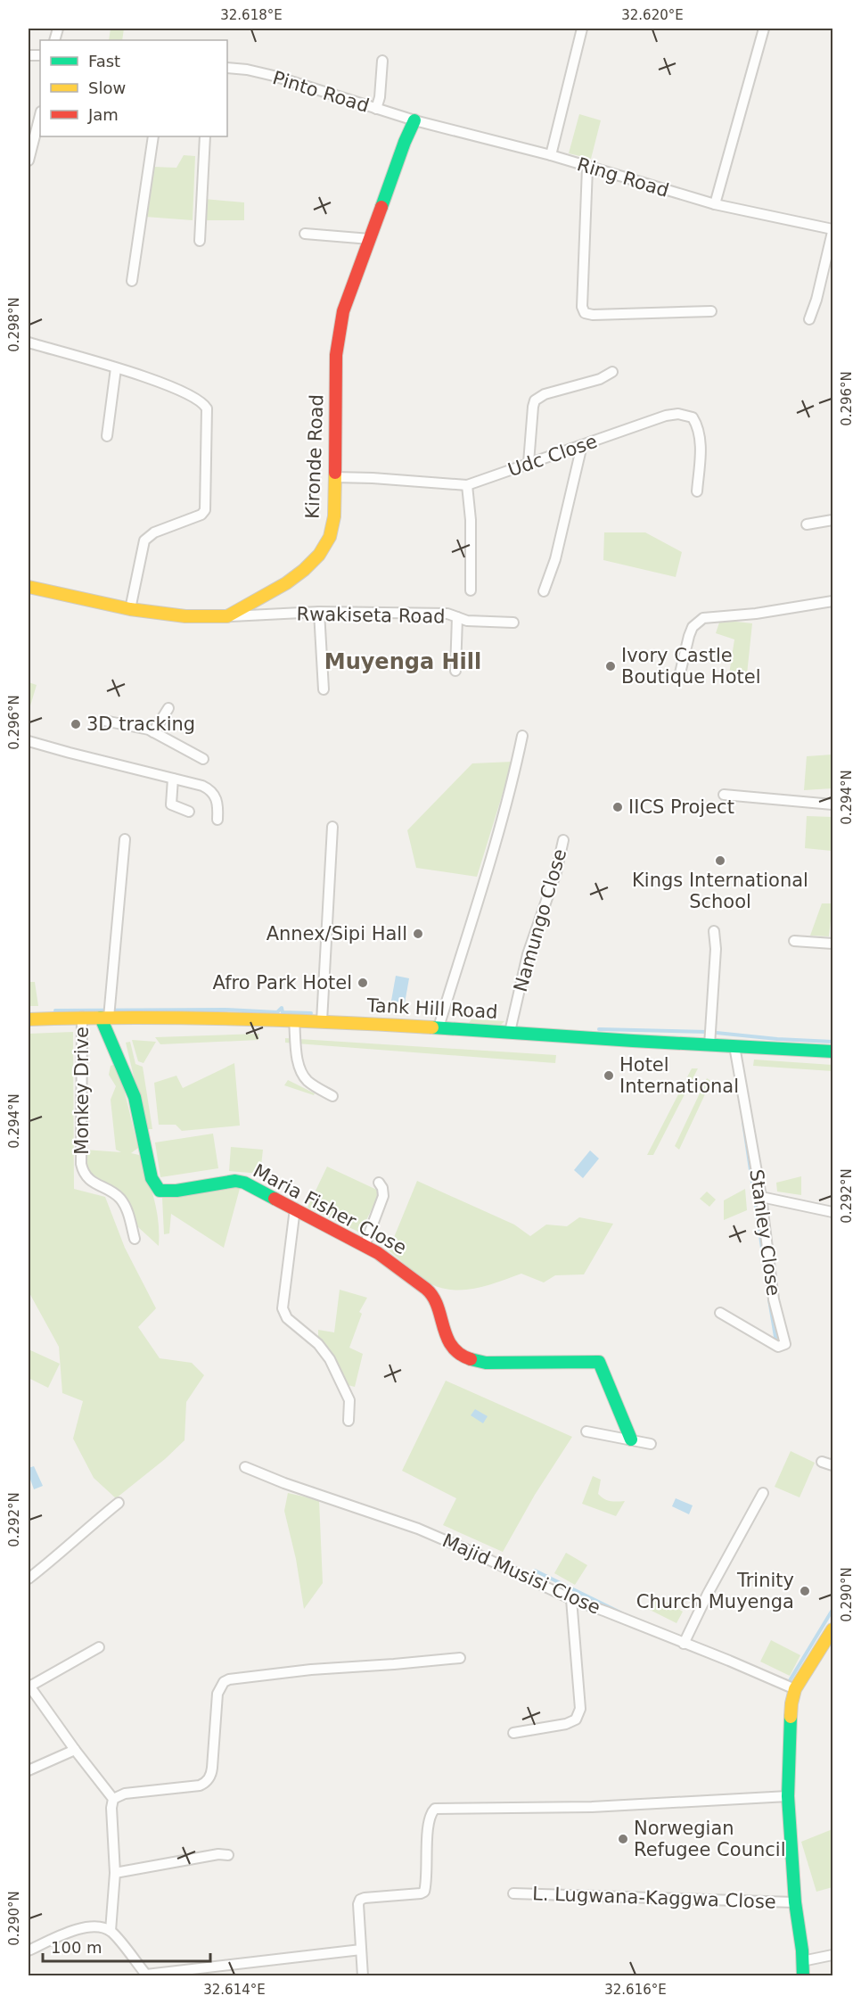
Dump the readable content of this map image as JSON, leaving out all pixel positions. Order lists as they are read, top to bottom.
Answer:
{
  "streets": {
    "street": [
      "Pinto Road",
      "Ring Road",
      "Udc Close",
      "Kironde Road",
      "Rwakiseta Road",
      "Namungo Close",
      "Tank Hill Road",
      "Monkey Drive",
      "Maria Fisher Close",
      "Stanley Close",
      "Majid Musisi Close",
      "L. Lugwana-Kaggwa Close"
    ]
  },
  "crossings": [
    ["Pinto Road", "Ring Road"],
    ["Pinto Road", "Kironde Road"],
    ["Ring Road", "Kironde Road"],
    ["Udc Close", "Kironde Road"],
    ["Kironde Road", "Rwakiseta Road"],
    ["Namungo Close", "Tank Hill Road"],
    ["Tank Hill Road", "Monkey Drive"],
    ["Tank Hill Road", "Maria Fisher Close"],
    ["Tank Hill Road", "Stanley Close"]
  ],
  "districts": ["Muyenga Hill"],
  "places": [
    "Ivory Castle Boutique Hotel",
    "3D tracking",
    "IICS Project",
    "Kings International School",
    "Annex/Sipi Hall",
    "Afro Park Hotel",
    "Hotel International",
    "Trinity Church Muyenga",
    "Norwegian Refugee Council"
  ],
  "legend": ["Fast", "Slow", "Jam"],
  "scale_bar": "100 m",
  "coordinates": [
    "32.618°E",
    "32.620°E",
    "0.298°N",
    "0.296°N",
    "0.294°N",
    "0.292°N",
    "0.290°N",
    "32.614°E",
    "32.616°E"
  ]
}
